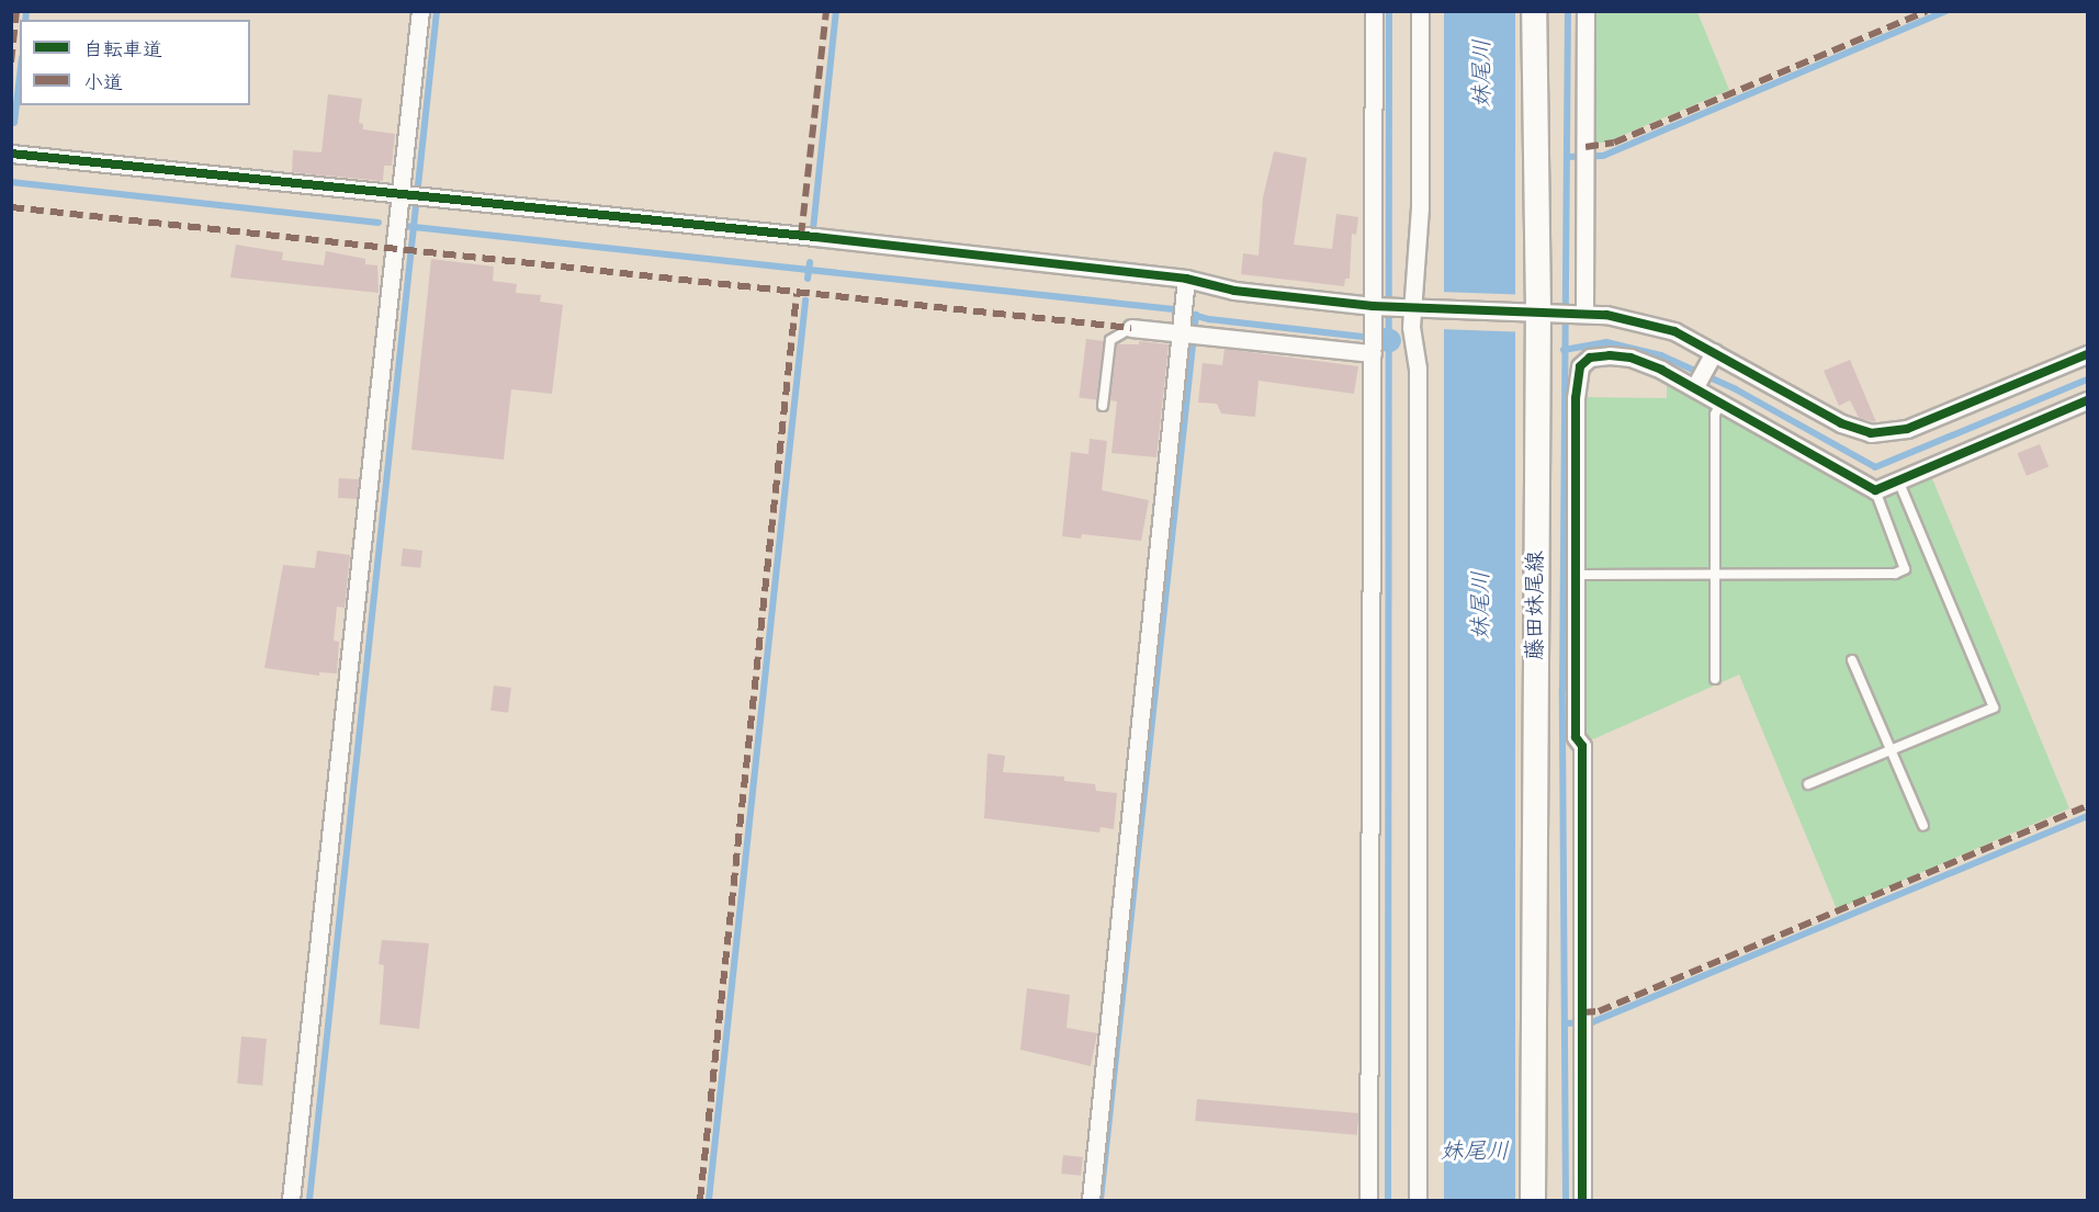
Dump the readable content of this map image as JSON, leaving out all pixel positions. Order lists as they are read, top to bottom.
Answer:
{
  "streets": {
    "main road": ["藤田妹尾線"]
  },
  "water": ["妹尾川"],
  "legend": ["自転車道", "小道"]
}
